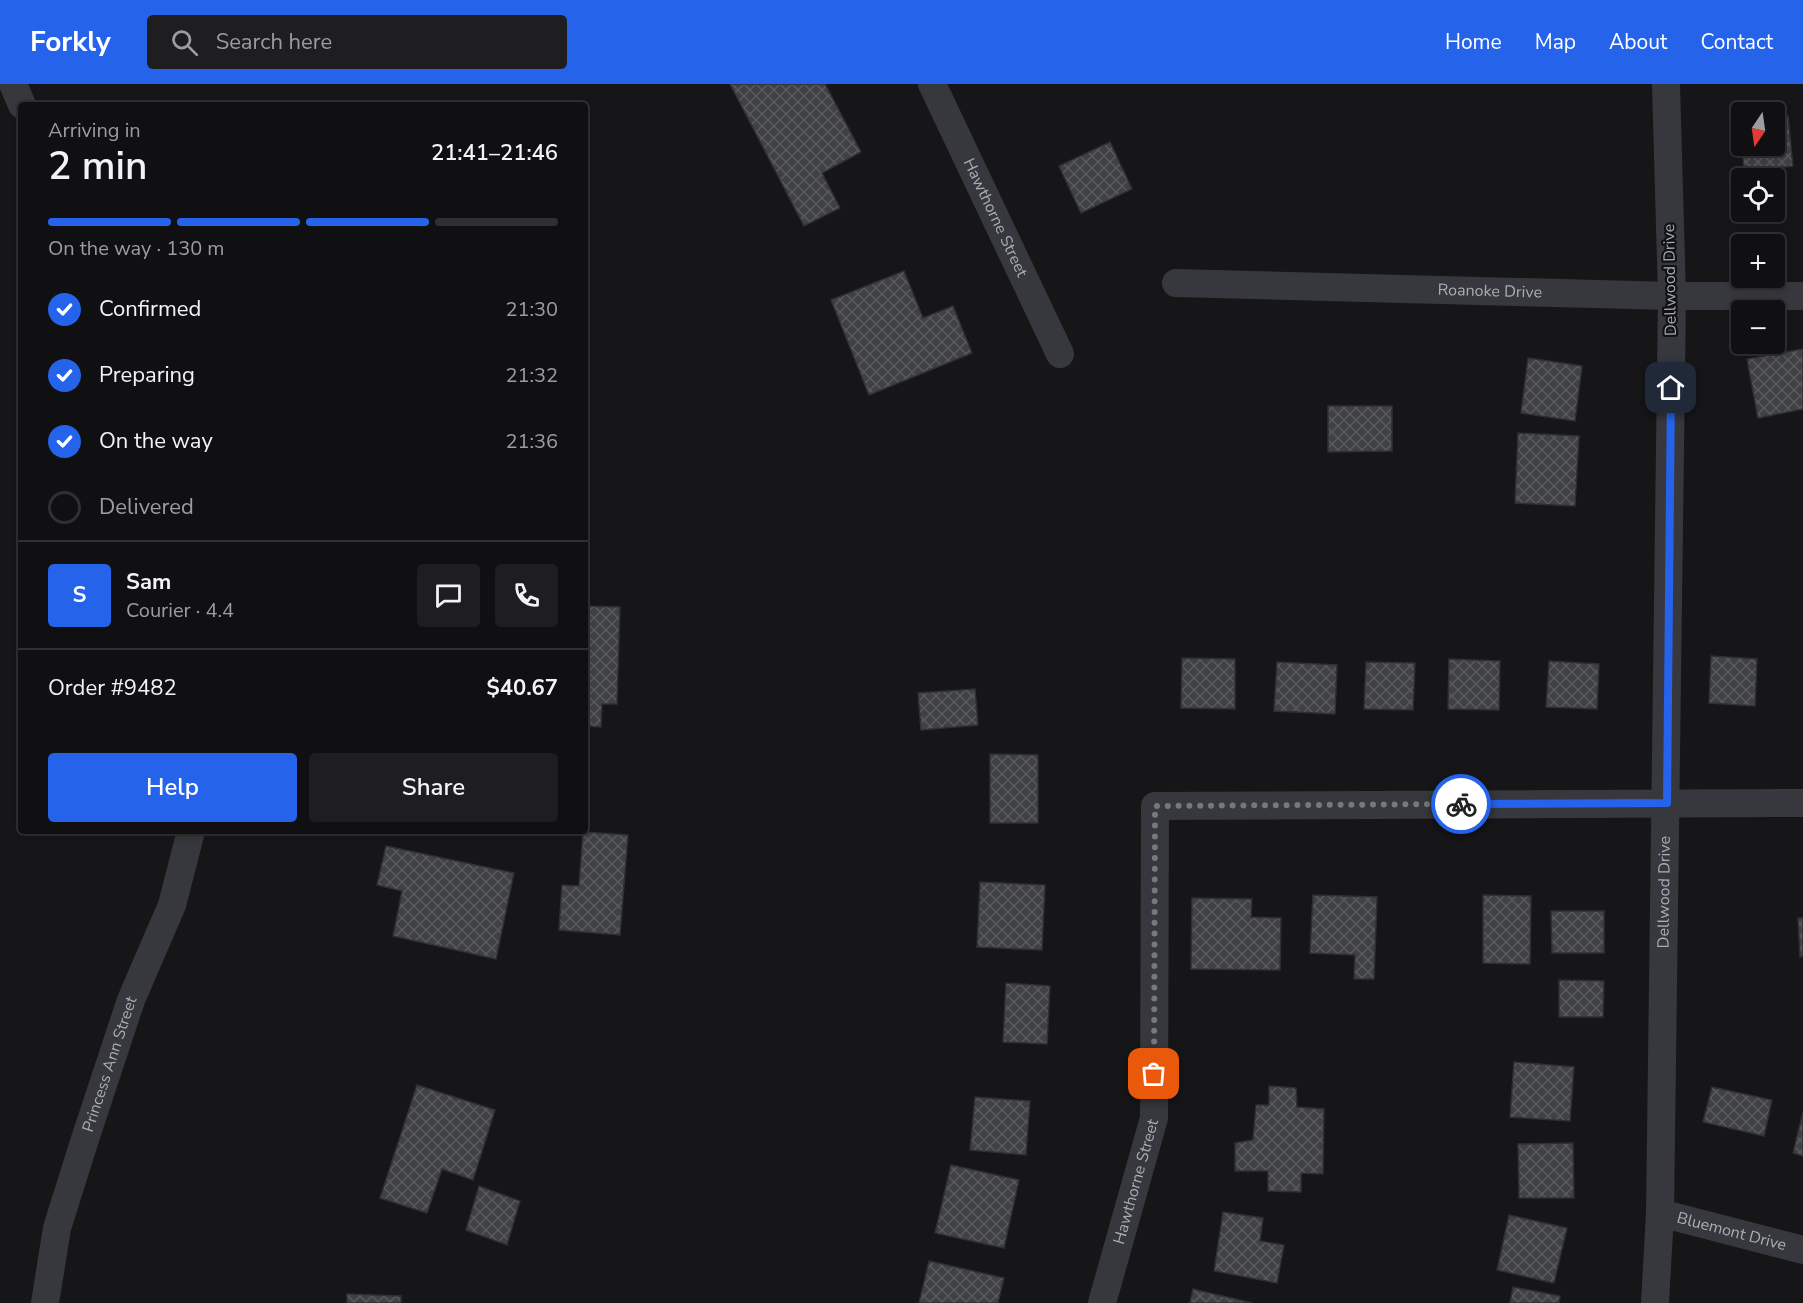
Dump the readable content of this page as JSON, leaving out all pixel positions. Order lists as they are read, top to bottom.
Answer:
{
  "streets": {
    "street": [
      "Hawthorne Street",
      "Dellwood Drive",
      "Roanoke Drive",
      "Princess Ann Street",
      "Bluemont Drive"
    ]
  },
  "crossings": [
    ["Hawthorne Street", "Dellwood Drive"],
    ["Dellwood Drive", "Roanoke Drive"],
    ["Dellwood Drive", "Bluemont Drive"]
  ],
  "north": "bottom",
  "page": {
    "header": "Forkly",
    "search": "Search here",
    "nav": [
      "Home",
      "Map",
      "About",
      "Contact"
    ],
    "map_buttons": ["+", "−"],
    "heading": ["2 min", "Arriving in", "21:41–21:46"],
    "panel": [
      "Sam",
      "Courier · 4.4",
      "Order #9482",
      "$40.67"
    ],
    "bar": "On the way · 130 m",
    "list": [
      ["Confirmed", "21:30"],
      ["Preparing", "21:32"],
      ["On the way", "21:36"],
      "Delivered"
    ],
    "round": "S",
    "buttons": ["Help", "Share"]
  }
}
